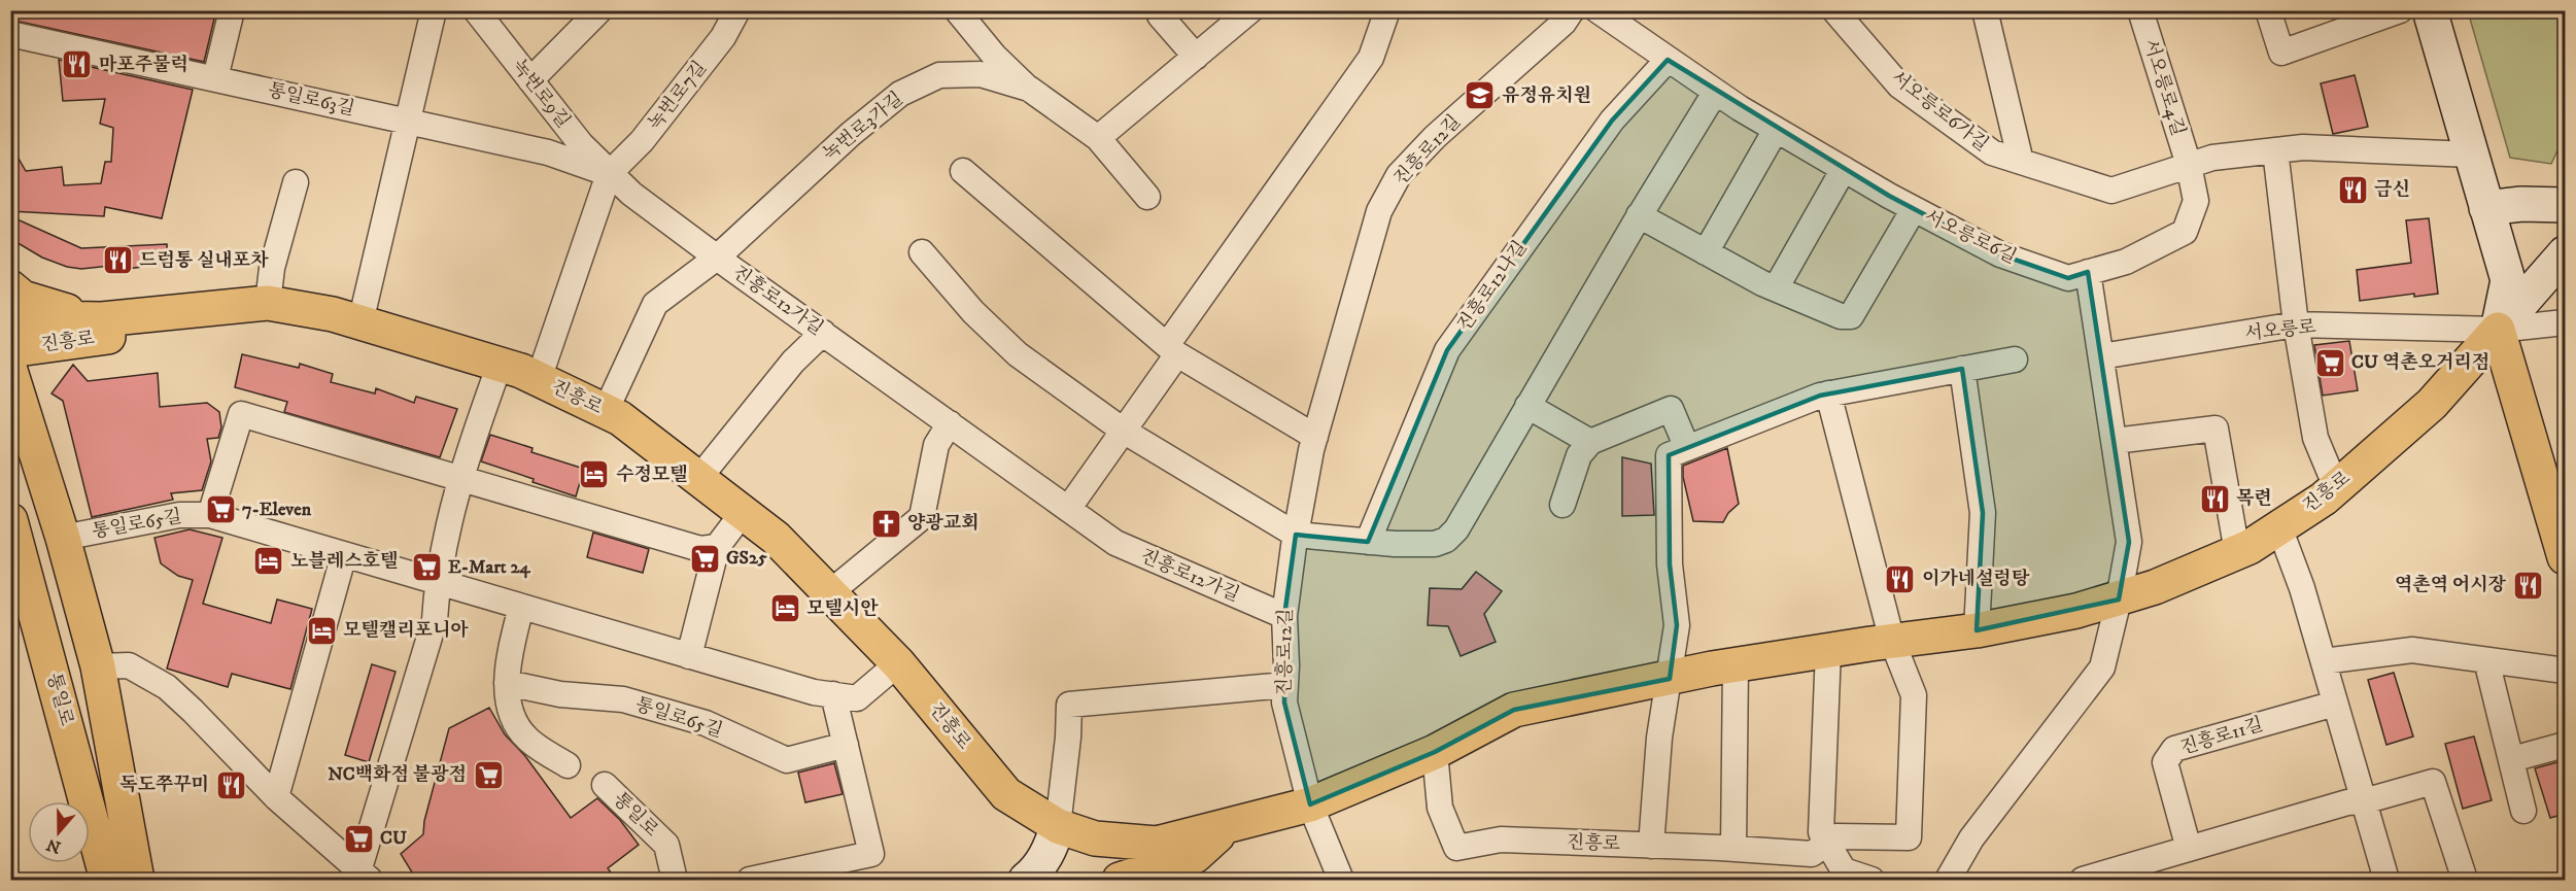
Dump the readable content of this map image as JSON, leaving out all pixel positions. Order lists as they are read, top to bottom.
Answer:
{
  "streets": {
    "main road": ["진흥로", "통일로"],
    "street": [
      "서오릉로4길",
      "녹번로9길",
      "녹번로7길",
      "통일로63길",
      "서오릉로6가길",
      "녹번로3가길",
      "진흥로12길",
      "서오릉로6길",
      "진흥로12나길",
      "진흥로12가길",
      "서오릉로",
      "통일로65길",
      "진흥로11길"
    ]
  },
  "crossings": [
    ["서오릉로4길", "서오릉로6가길"],
    ["서오릉로4길", "서오릉로6길"],
    ["녹번로9길", "녹번로7길"],
    ["녹번로9길", "통일로63길"],
    ["녹번로9길", "진흥로12가길"],
    ["녹번로9길", "진흥로"],
    ["녹번로7길", "통일로63길"],
    ["녹번로7길", "진흥로12가길"],
    ["녹번로7길", "진흥로"],
    ["통일로63길", "진흥로12가길"],
    ["통일로63길", "진흥로"],
    ["서오릉로6가길", "서오릉로6길"],
    ["녹번로3가길", "진흥로12가길"],
    ["녹번로3가길", "진흥로"],
    ["진흥로12길", "진흥로12가길"],
    ["진흥로12길", "진흥로"],
    ["서오릉로6길", "진흥로12나길"],
    ["진흥로12가길", "진흥로"],
    ["서오릉로", "진흥로"],
    ["진흥로", "통일로65길"]
  ],
  "places": {
    "restaurant": [
      "마포주물럭",
      "금신",
      "드럼통 실내포차",
      "목련",
      "이가네설렁탕",
      "역촌역 어시장",
      "독도쭈꾸미"
    ],
    "school or university": ["유정유치원"],
    "supermarket": [
      "CU 역촌오거리점",
      "7-Eleven",
      "GS25",
      "E-Mart 24",
      "NC백화점 불광점",
      "CU"
    ],
    "hotel": [
      "수정모텔",
      "노블레스호텔",
      "모텔시안",
      "모텔캘리포니아"
    ],
    "church": ["양광교회"]
  },
  "north": "bottom"
}
